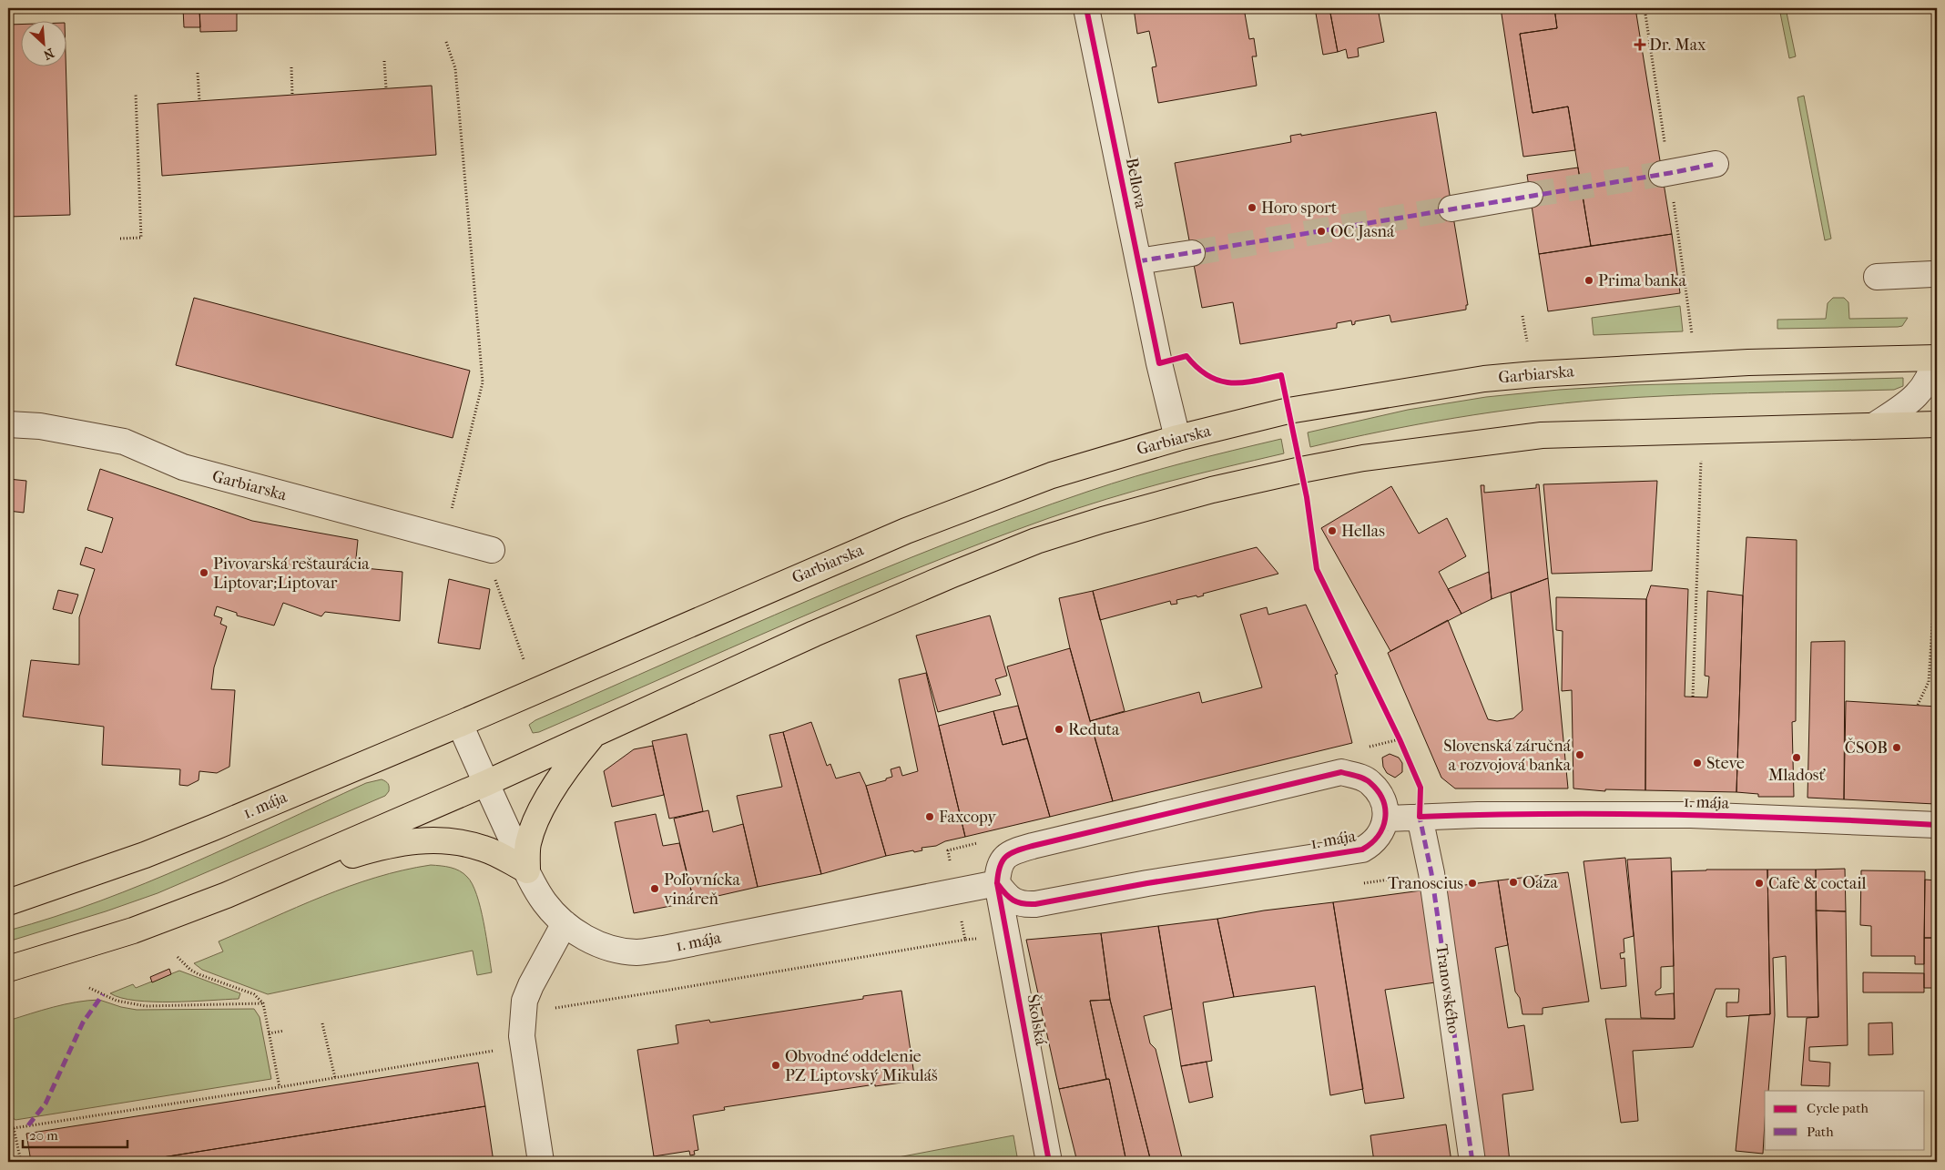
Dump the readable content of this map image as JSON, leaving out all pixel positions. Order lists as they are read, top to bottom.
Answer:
{
  "streets": {
    "main road": ["Garbiarska", "1. mája"],
    "street": ["Bellova", "Tranovského", "Školská"]
  },
  "crossings": [
    ["Bellova", "Garbiarska"],
    ["Garbiarska", "1. mája"],
    ["1. mája", "Tranovského"],
    ["1. mája", "Školská"]
  ],
  "places": {
    "health": ["Dr. Max"],
    "other": [
      "Horo sport",
      "OC Jasná",
      "Prima banka",
      "Hellas",
      "Pivovarská reštaurácia Liptovar;Liptovar",
      "Reduta",
      "ČSOB",
      "Slovenská záručná a rozvojová banka",
      "Mladosť",
      "Steve",
      "Faxcopy",
      "Oáza",
      "Tranoscius",
      "Cafe & coctail",
      "Poľovnícka vináreň",
      "Obvodné oddelenie PZ Liptovský Mikuláš"
    ]
  },
  "legend": ["Cycle path", "Path"],
  "scale_bar": "20 m",
  "north": "bottom right"
}
